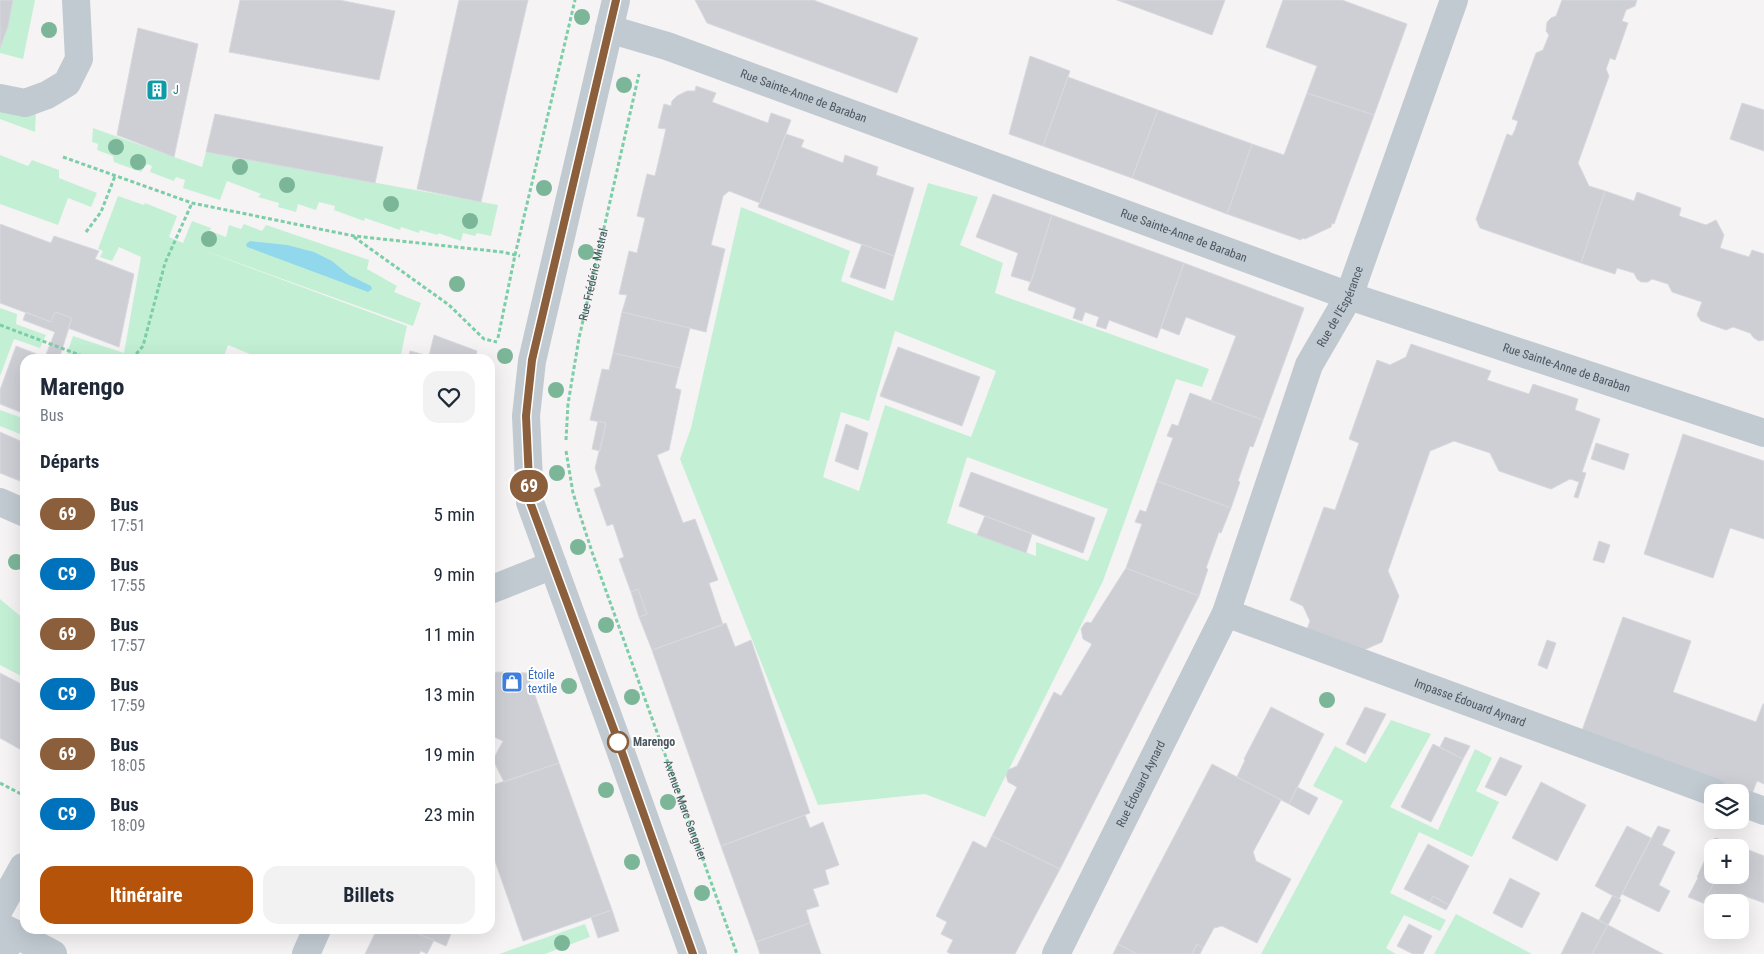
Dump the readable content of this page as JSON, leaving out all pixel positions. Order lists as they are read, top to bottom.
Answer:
{
  "streets": {
    "street": [
      "Rue Sainte-Anne de Baraban",
      "Rue de l'Espérance",
      "Impasse Édouard Aynard",
      "Rue Édouard Aynard"
    ],
    "path": ["Rue Frédéric Mistral", "Avenue Marc Sangnier"]
  },
  "crossings": [
    ["Rue Sainte-Anne de Baraban", "Rue Frédéric Mistral"],
    ["Rue Sainte-Anne de Baraban", "Rue de l'Espérance"],
    ["Rue Frédéric Mistral", "Avenue Marc Sangnier"],
    ["Rue de l'Espérance", "Impasse Édouard Aynard"],
    ["Rue de l'Espérance", "Rue Édouard Aynard"],
    ["Impasse Édouard Aynard", "Rue Édouard Aynard"]
  ],
  "places": {
    "building": ["J"],
    "shop": ["Étoile textile"],
    "other": ["Marengo"]
  },
  "lines": ["bus line 69"],
  "page": {
    "on_map": "69",
    "heading": [
      ["Marengo", "Bus"],
      "Départs"
    ],
    "list": [
      {
        "mark": "69",
        "name": "Bus",
        "note": "17:51",
        "value": "5 min"
      },
      {
        "mark": "C9",
        "name": "Bus",
        "note": "17:55",
        "value": "9 min"
      },
      {
        "mark": "69",
        "name": "Bus",
        "note": "17:57",
        "value": "11 min"
      },
      {
        "mark": "C9",
        "name": "Bus",
        "note": "17:59",
        "value": "13 min"
      },
      {
        "mark": "69",
        "name": "Bus",
        "note": "18:05",
        "value": "19 min"
      },
      {
        "mark": "C9",
        "name": "Bus",
        "note": "18:09",
        "value": "23 min"
      }
    ],
    "map_buttons": ["+", "−"],
    "buttons": ["Itinéraire", "Billets"]
  }
}
